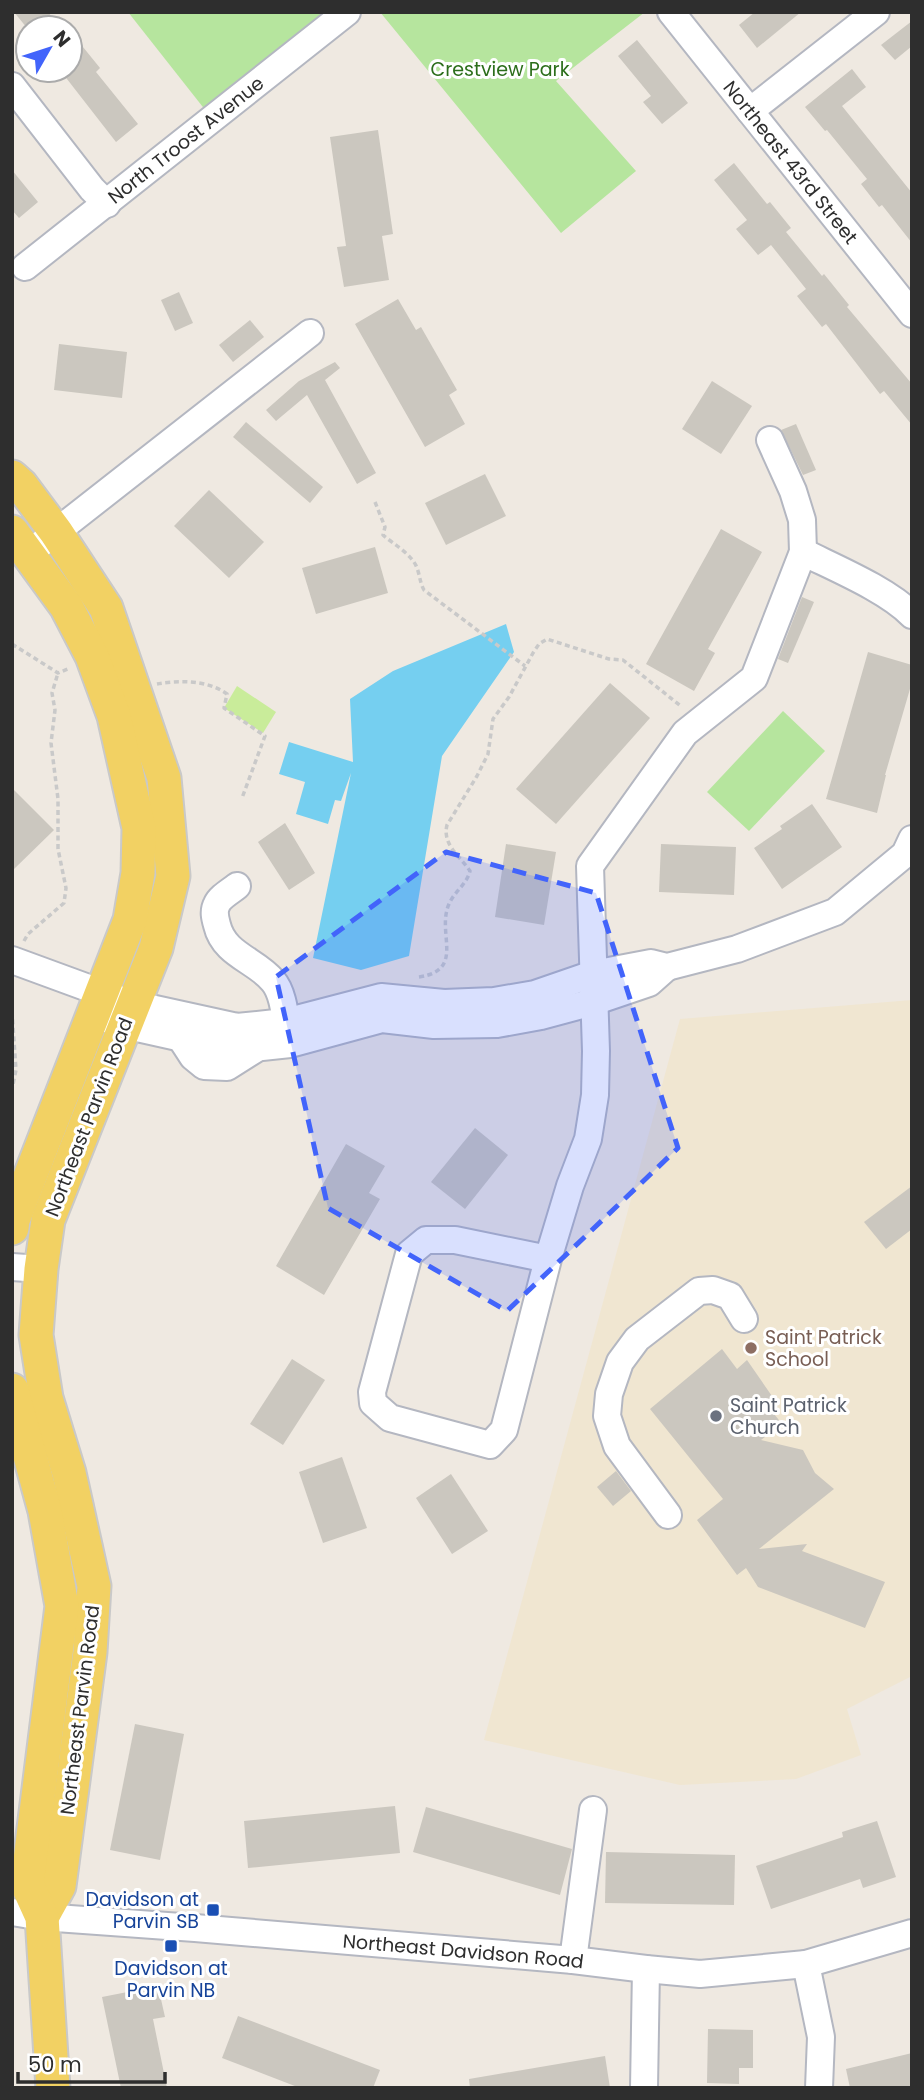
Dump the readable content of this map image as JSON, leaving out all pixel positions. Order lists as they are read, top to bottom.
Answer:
{
  "streets": {
    "main road": ["Northeast Parvin Road"],
    "street": ["North Troost Avenue", "Northeast 43rd Street", "Northeast Davidson Road"]
  },
  "crossings": [
    ["Northeast Parvin Road", "Northeast Davidson Road"]
  ],
  "parks": ["Crestview Park"],
  "places": {
    "other": ["Saint Patrick School", "Saint Patrick Church"],
    "transit": ["Davidson at Parvin SB", "Davidson at Parvin NB"]
  },
  "scale_bar": "50 m",
  "north": "top right"
}
